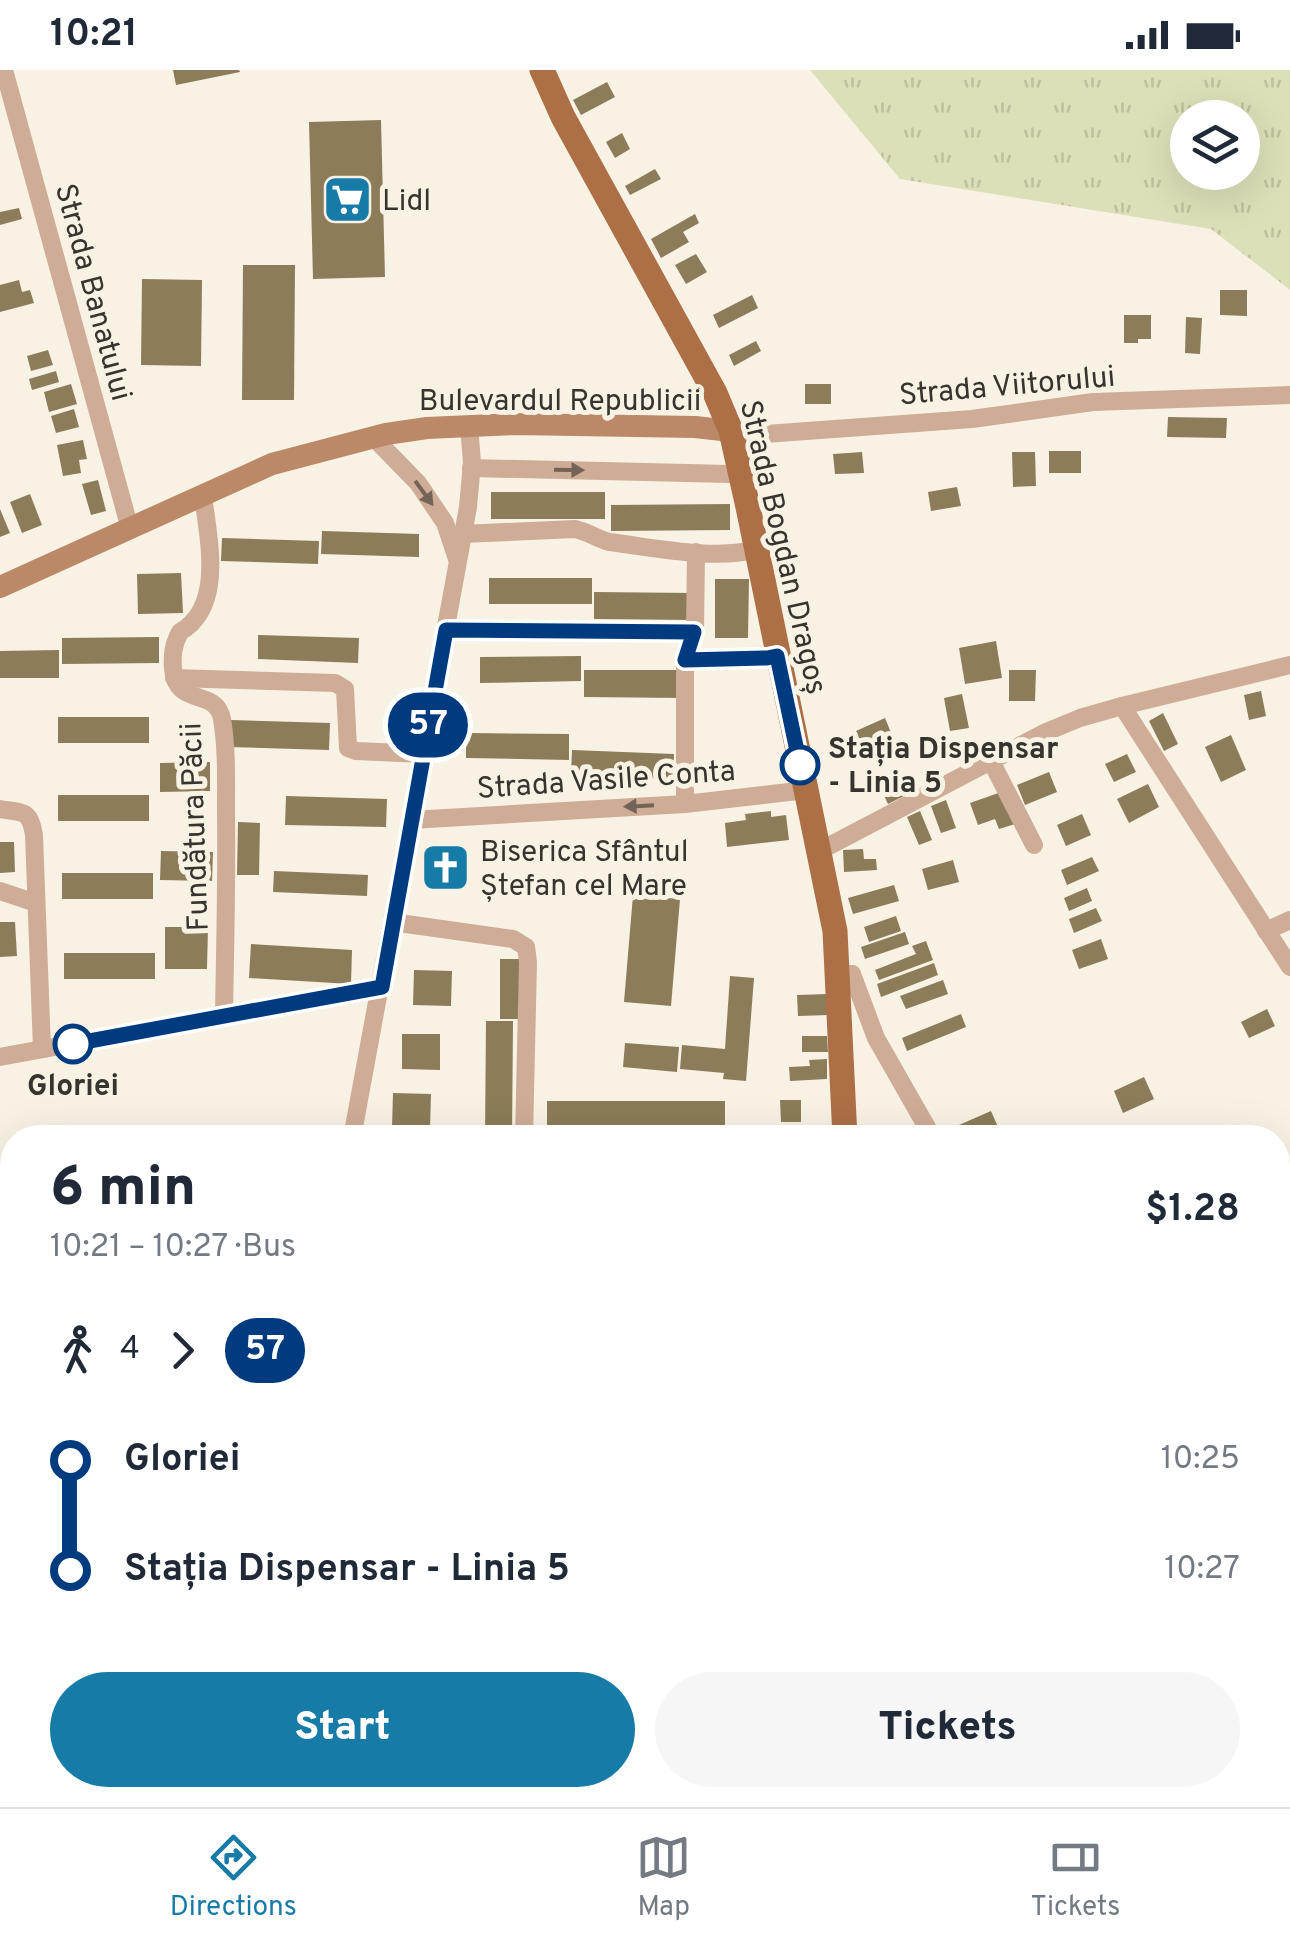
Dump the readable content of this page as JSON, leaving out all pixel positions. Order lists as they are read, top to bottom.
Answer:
{
  "streets": {
    "main road": ["Bulevardul Republicii", "Strada Bogdan Dragoș"],
    "street": [
      "Strada Banatului",
      "Strada Viitorului",
      "Strada Vasile Conta",
      "Fundătura Păcii"
    ]
  },
  "crossings": [
    ["Strada Banatului", "Bulevardul Republicii"],
    ["Strada Viitorului", "Bulevardul Republicii"],
    ["Strada Viitorului", "Strada Bogdan Dragoș"],
    ["Bulevardul Republicii", "Strada Bogdan Dragoș"],
    ["Bulevardul Republicii", "Fundătura Păcii"],
    ["Strada Bogdan Dragoș", "Strada Vasile Conta"]
  ],
  "one_way": ["Strada Vasile Conta"],
  "places": {
    "supermarket": ["Lidl"],
    "other": ["Stația Dispensar - Linia 5", "Gloriei"],
    "church": ["Biserica Sfântul Ștefan cel Mare"]
  },
  "lines": ["bus line 57"],
  "page": {
    "status": "10:21",
    "on_map": "57",
    "heading": ["6 min", "10:21 – 10:27 · Bus", "$1.28"],
    "legs": ["4", "57"],
    "list": [
      {
        "name": "Gloriei",
        "value": "10:25"
      },
      {
        "name": "Stația Dispensar - Linia 5",
        "value": "10:27"
      }
    ],
    "buttons": ["Start", "Tickets"],
    "tabs": ["Directions", "Map", "Tickets"]
  }
}
